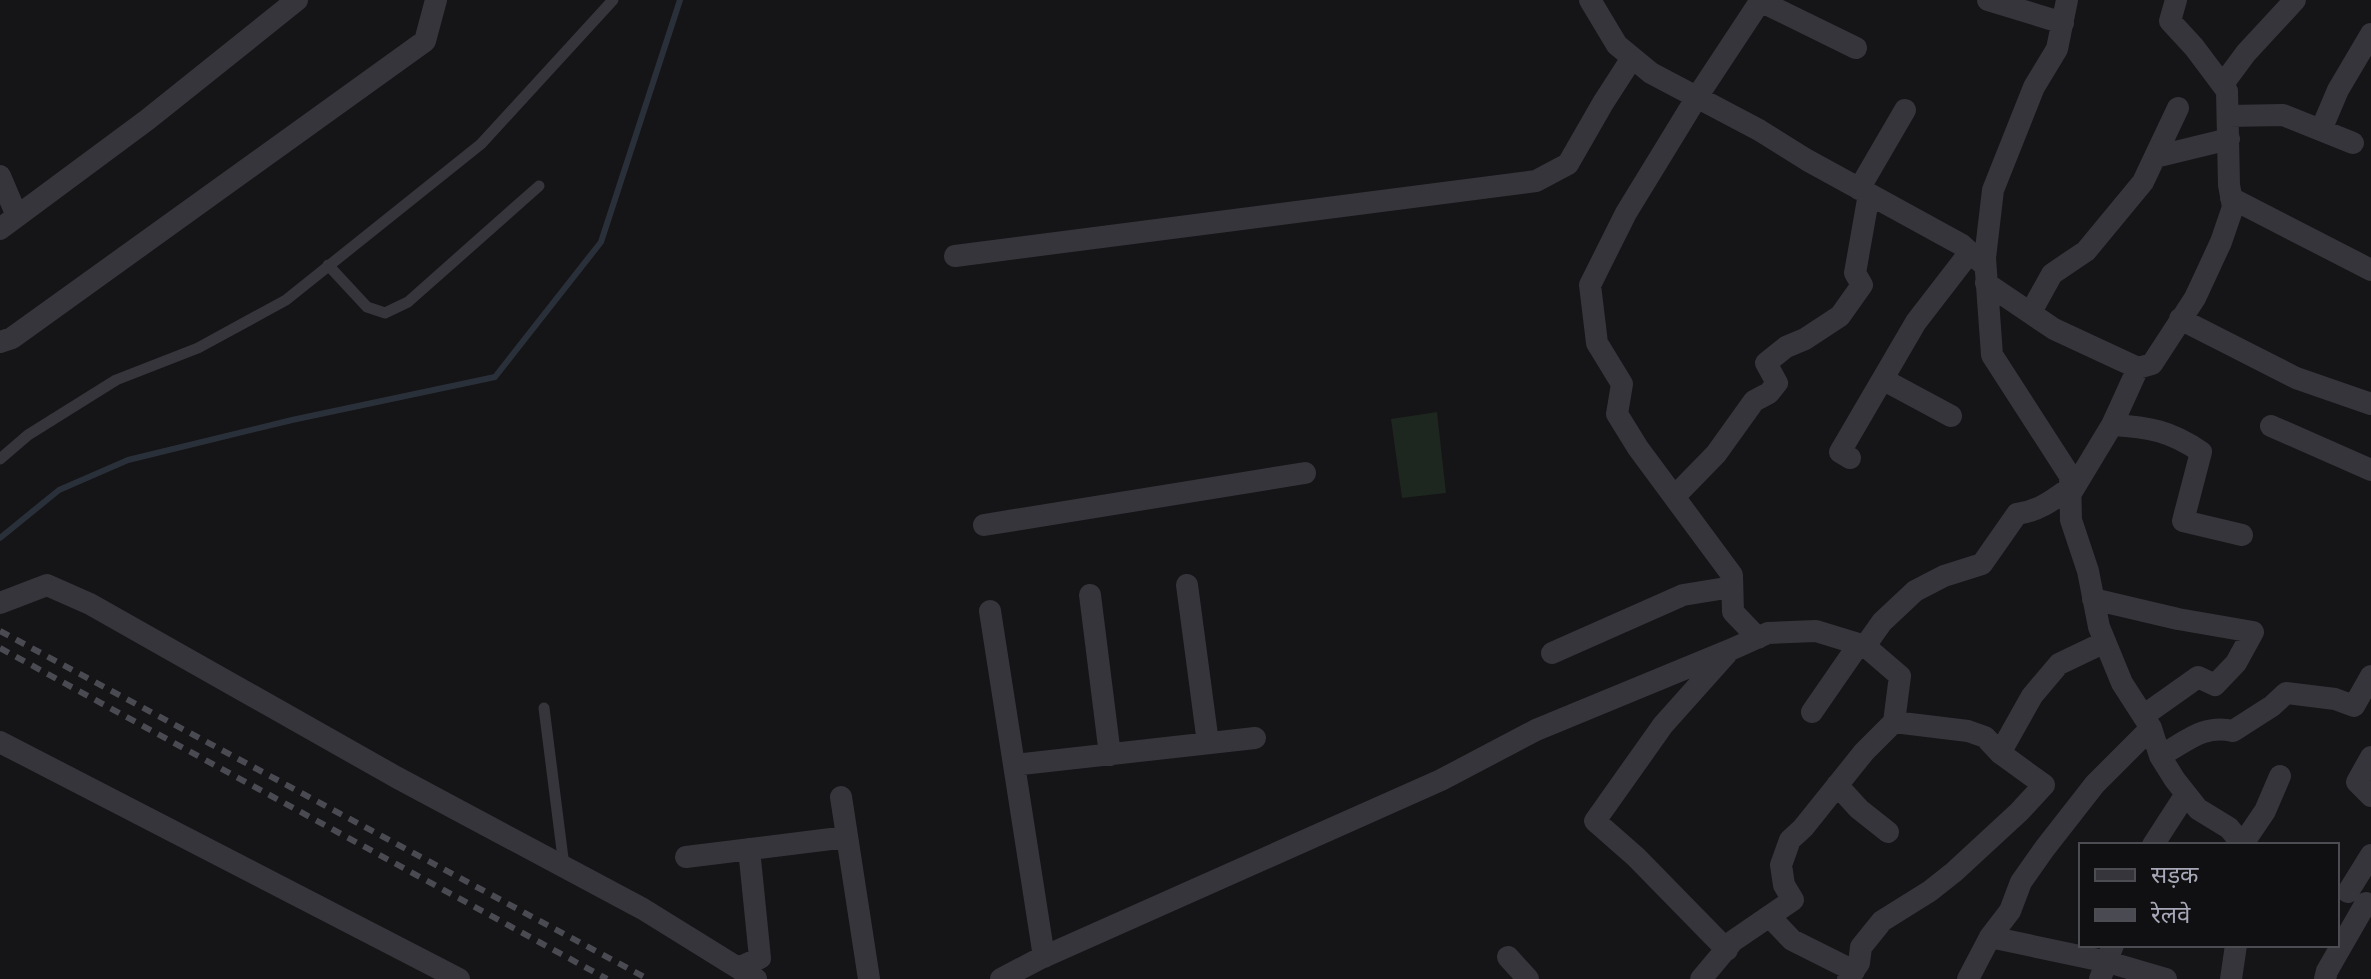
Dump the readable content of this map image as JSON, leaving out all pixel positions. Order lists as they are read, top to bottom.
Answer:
{
  "legend": ["सड़क", "रेलवे"]
}
